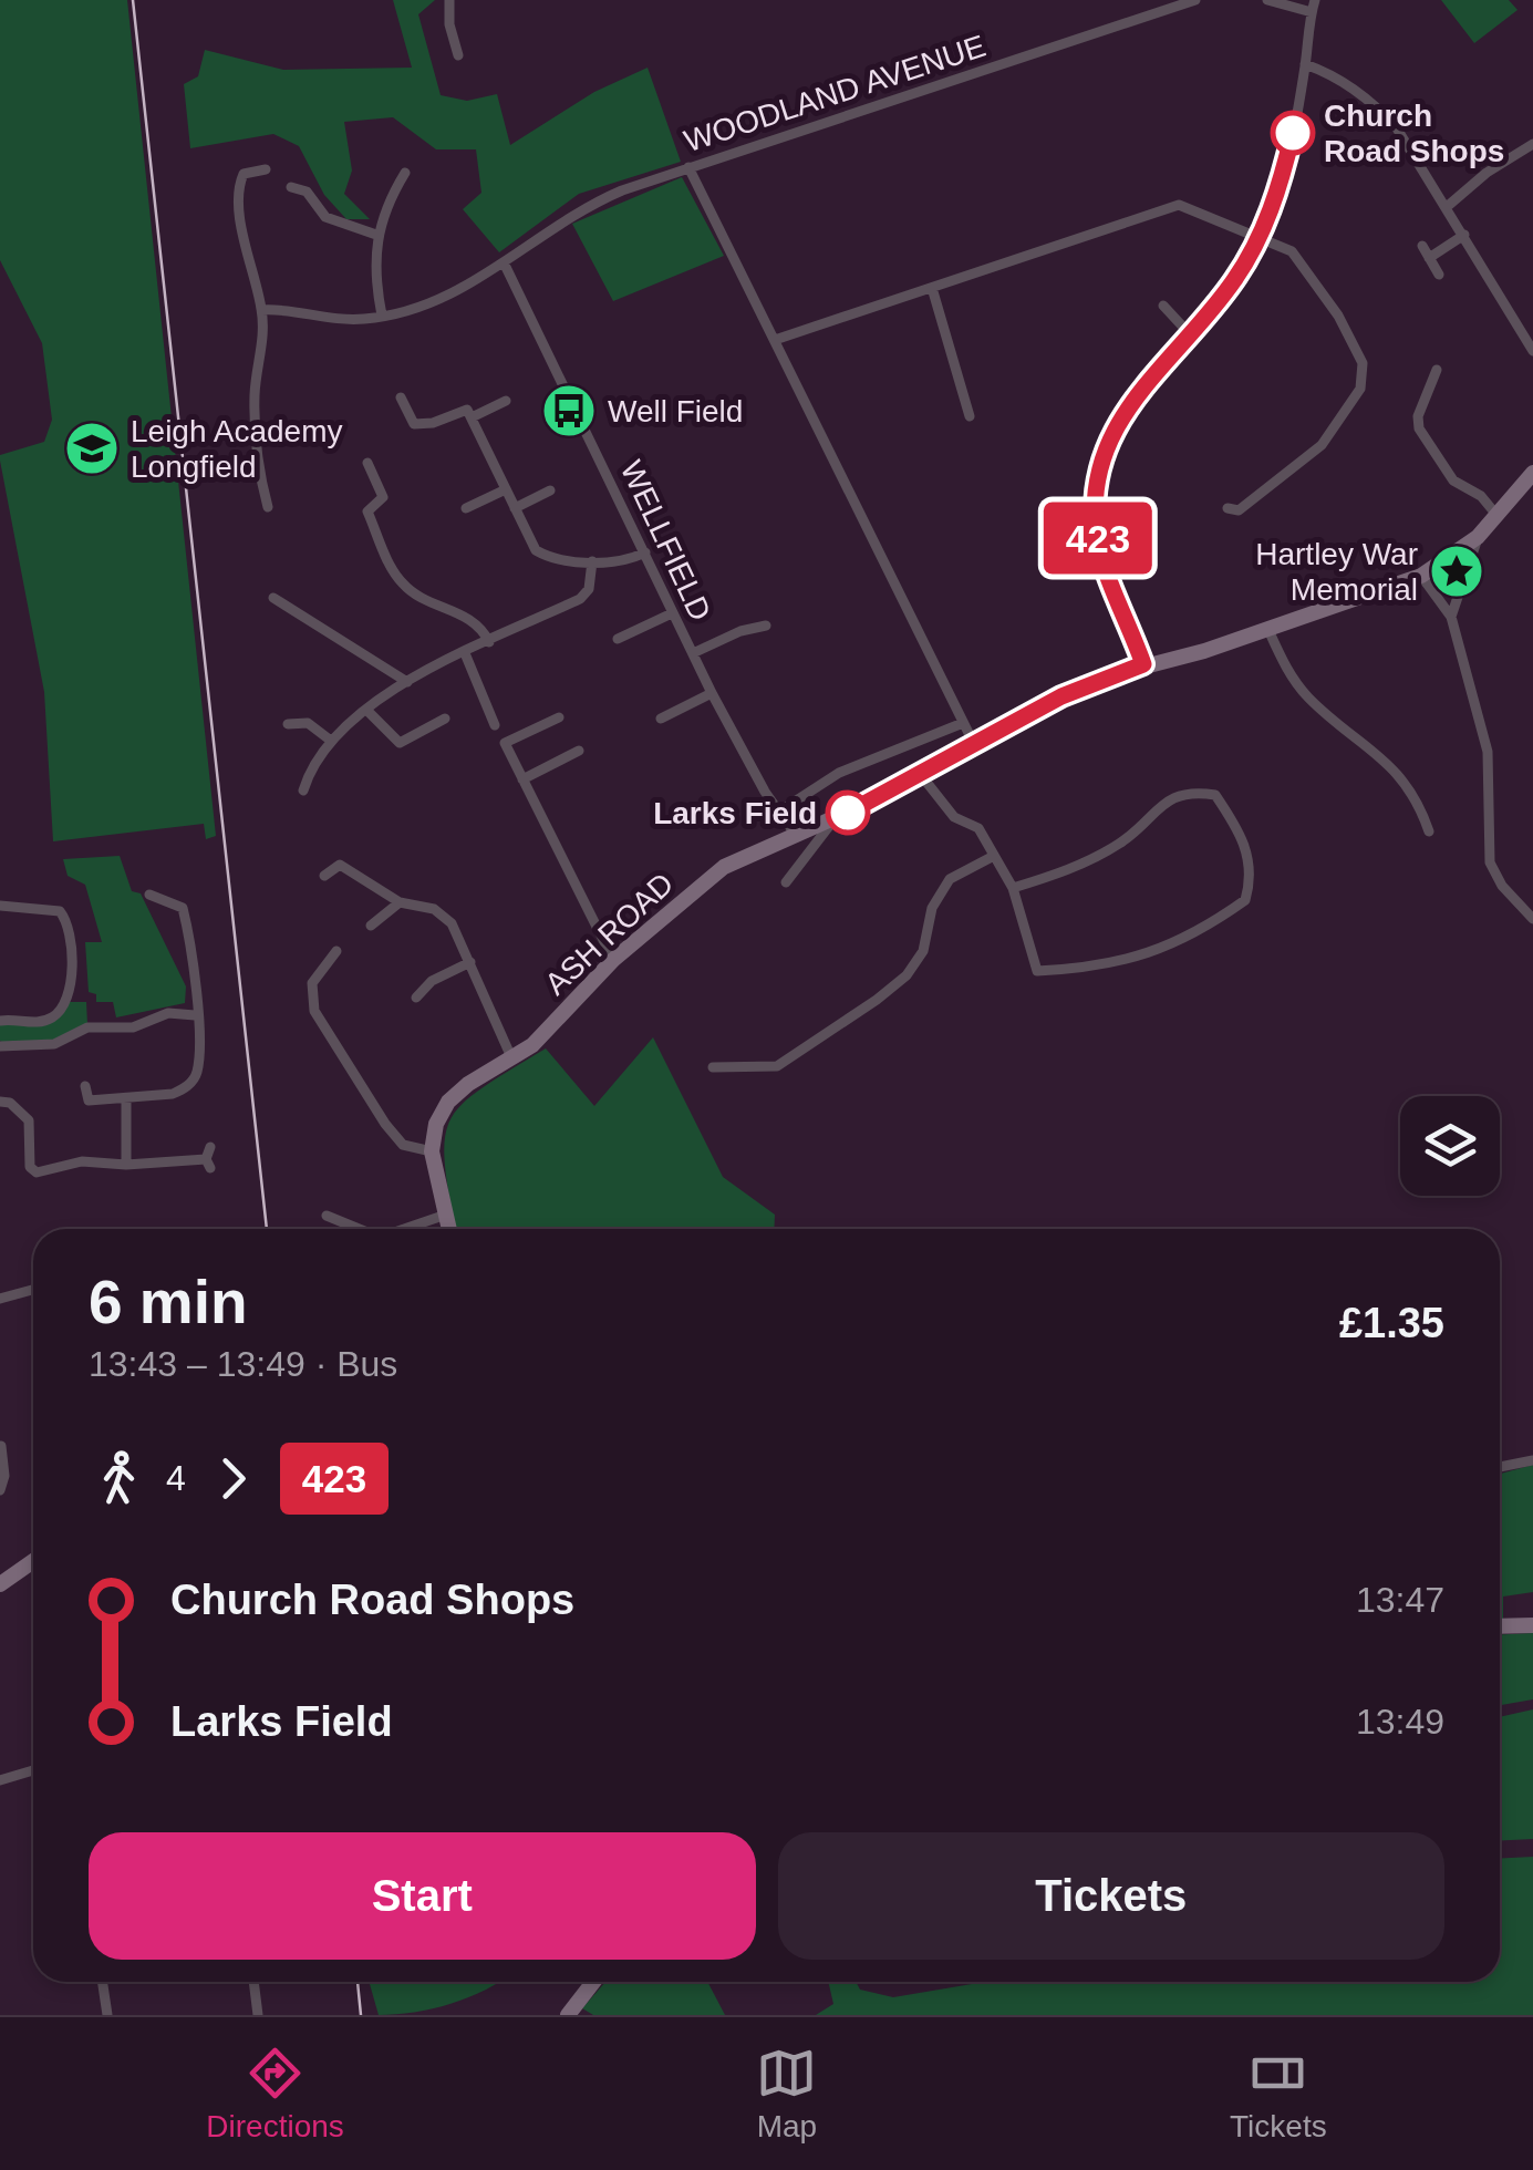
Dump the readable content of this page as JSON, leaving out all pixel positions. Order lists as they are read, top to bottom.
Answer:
{
  "streets": {
    "street": ["WOODLAND AVENUE", "WELLFIELD", "ASH ROAD"]
  },
  "crossings": [
    ["WOODLAND AVENUE", "WELLFIELD"],
    ["WELLFIELD", "ASH ROAD"]
  ],
  "places": {
    "other": ["Church Road Shops", "Larks Field"],
    "bus stop": ["Well Field"],
    "school or university": ["Leigh Academy Longfield"],
    "place": ["Hartley War Memorial"]
  },
  "lines": ["bus line 423"],
  "page": {
    "on_map": "423",
    "heading": ["6 min", "13:43 – 13:49 · Bus", "£1.35"],
    "legs": ["4", "423"],
    "list": [
      {
        "name": "Church Road Shops",
        "value": "13:47"
      },
      {
        "name": "Larks Field",
        "value": "13:49"
      }
    ],
    "buttons": ["Start", "Tickets"],
    "tabs": ["Directions", "Map", "Tickets"]
  }
}
